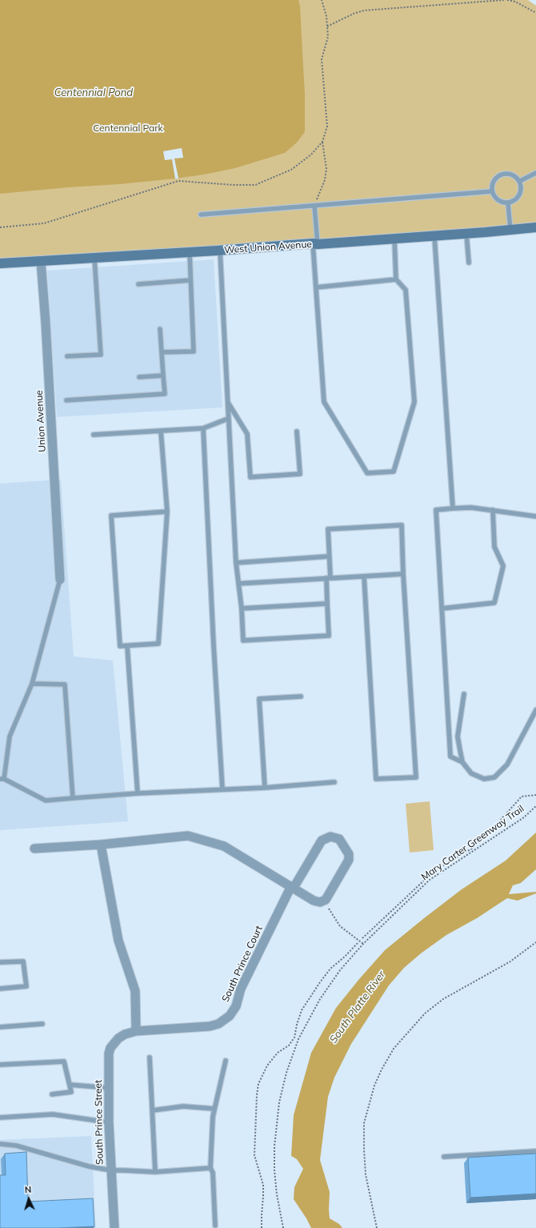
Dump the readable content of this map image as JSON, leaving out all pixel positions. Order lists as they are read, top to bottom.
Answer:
{
  "streets": {
    "street": [
      "West Union Avenue",
      "Union Avenue",
      "South Prince Court",
      "South Prince Street"
    ],
    "path": ["Mary Carter Greenway Trail"]
  },
  "crossings": [
    ["West Union Avenue", "Union Avenue"],
    ["South Prince Court", "South Prince Street"]
  ],
  "water": ["Centennial Pond", "South Platte River"],
  "parks": ["Centennial Park"],
  "north": "top"
}
